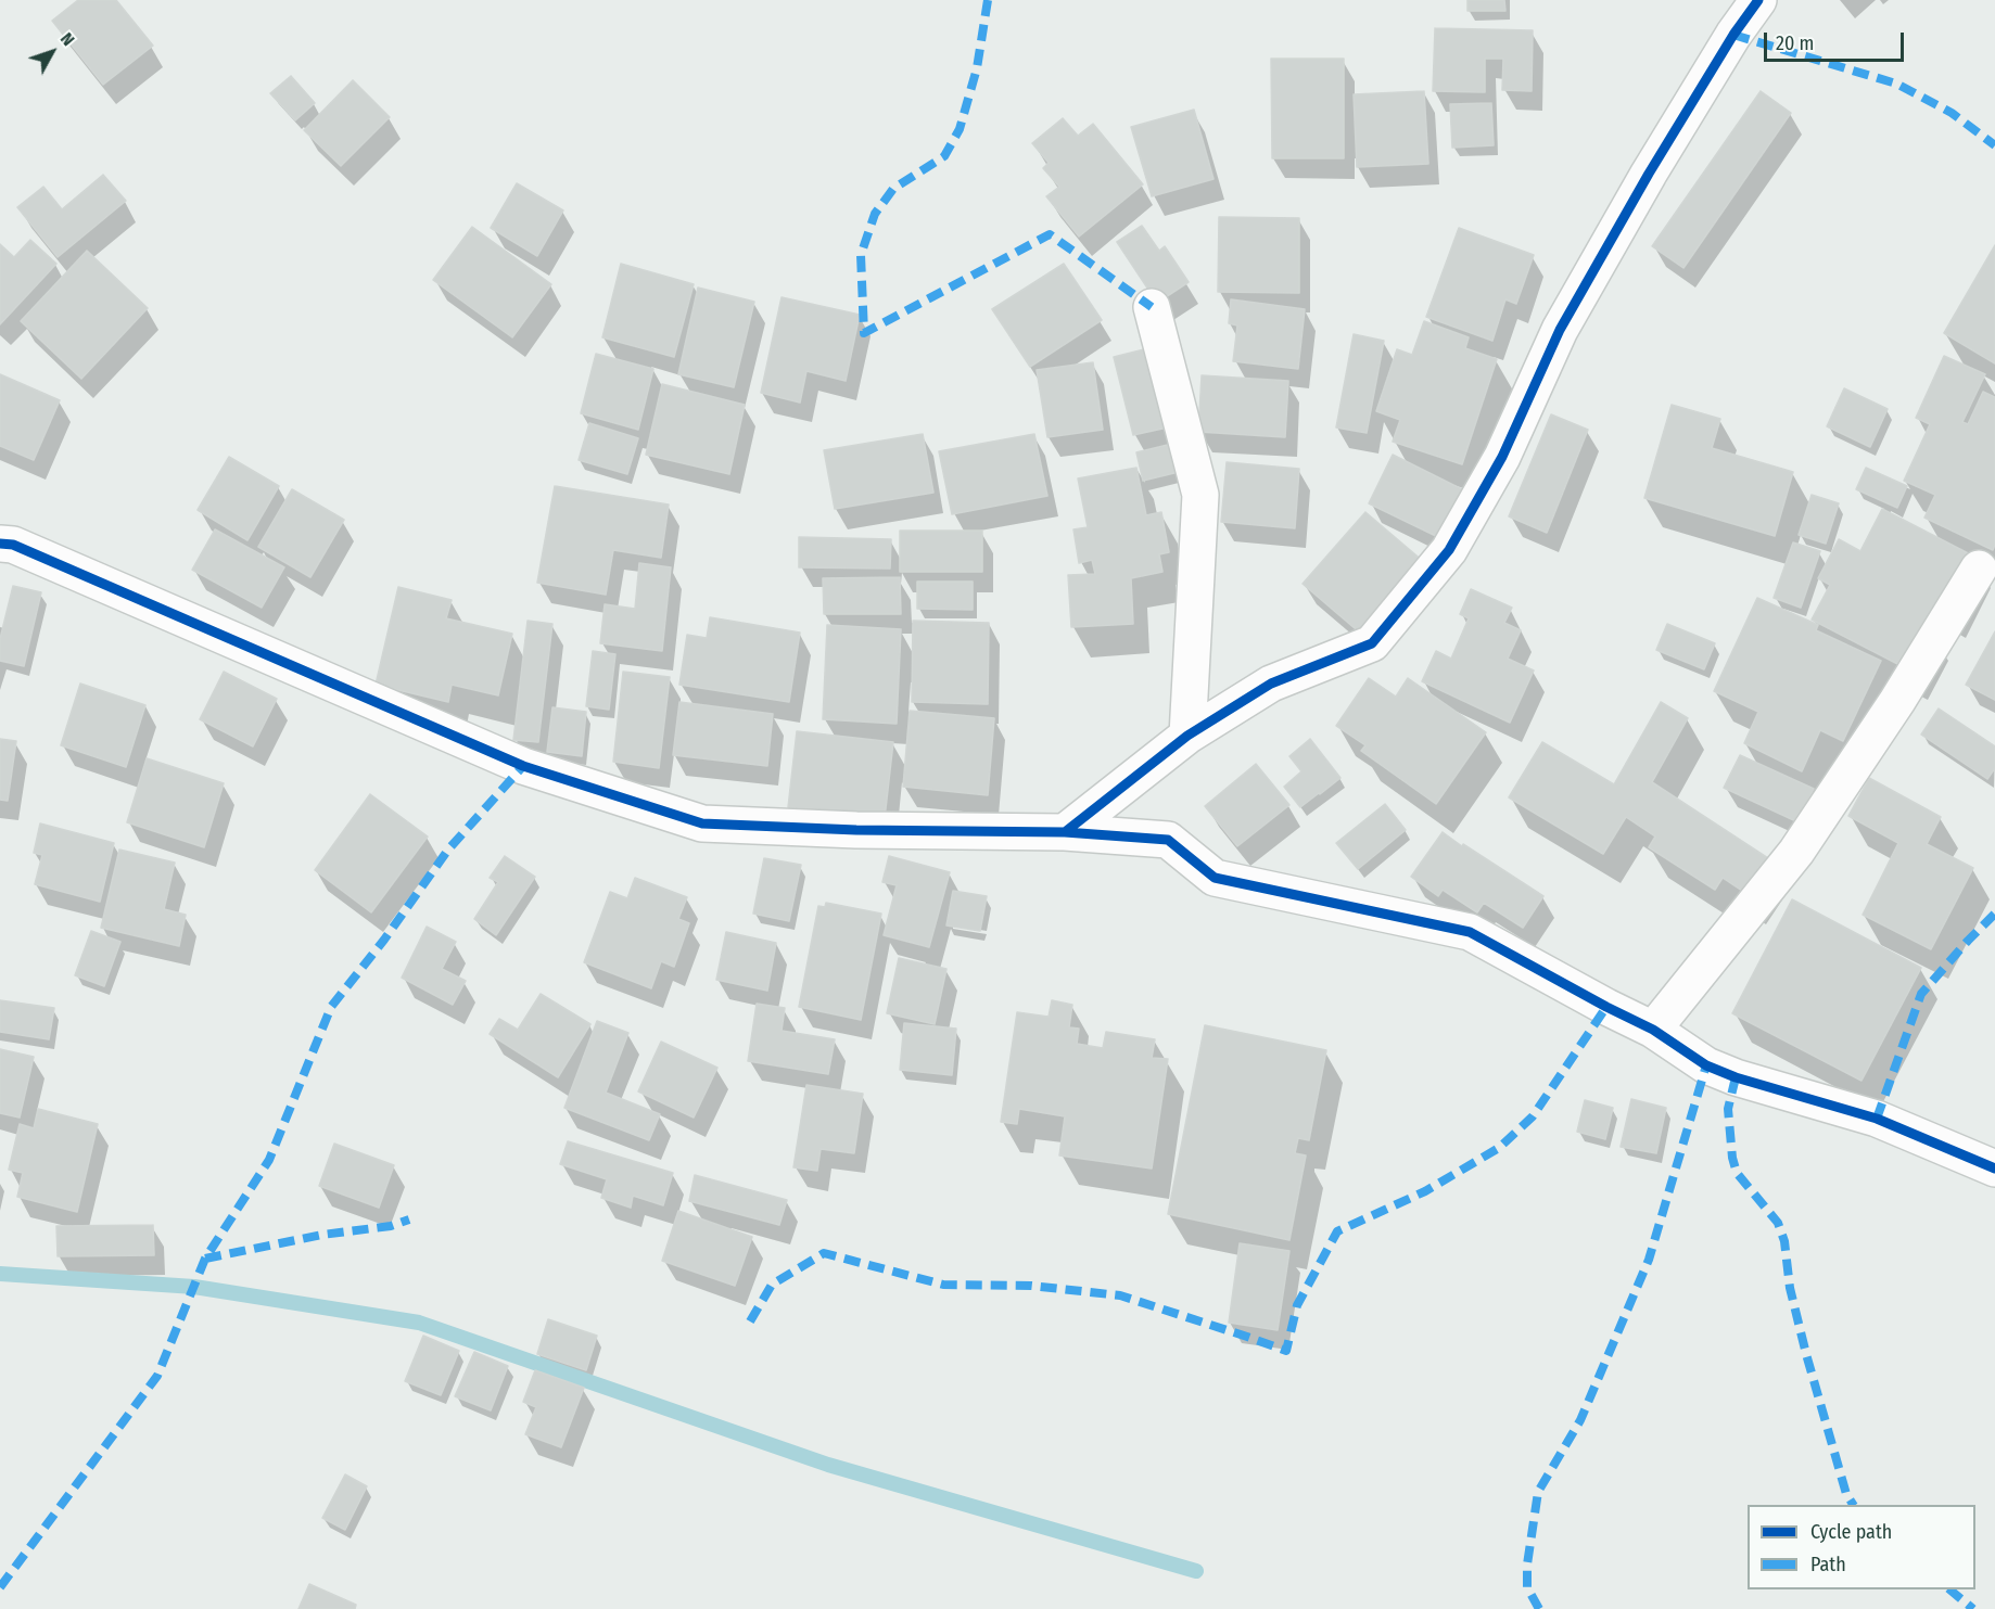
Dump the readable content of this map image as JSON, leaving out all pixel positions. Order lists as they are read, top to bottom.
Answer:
{
  "legend": ["Cycle path", "Path"],
  "scale_bar": "20 m",
  "north": "top right"
}
